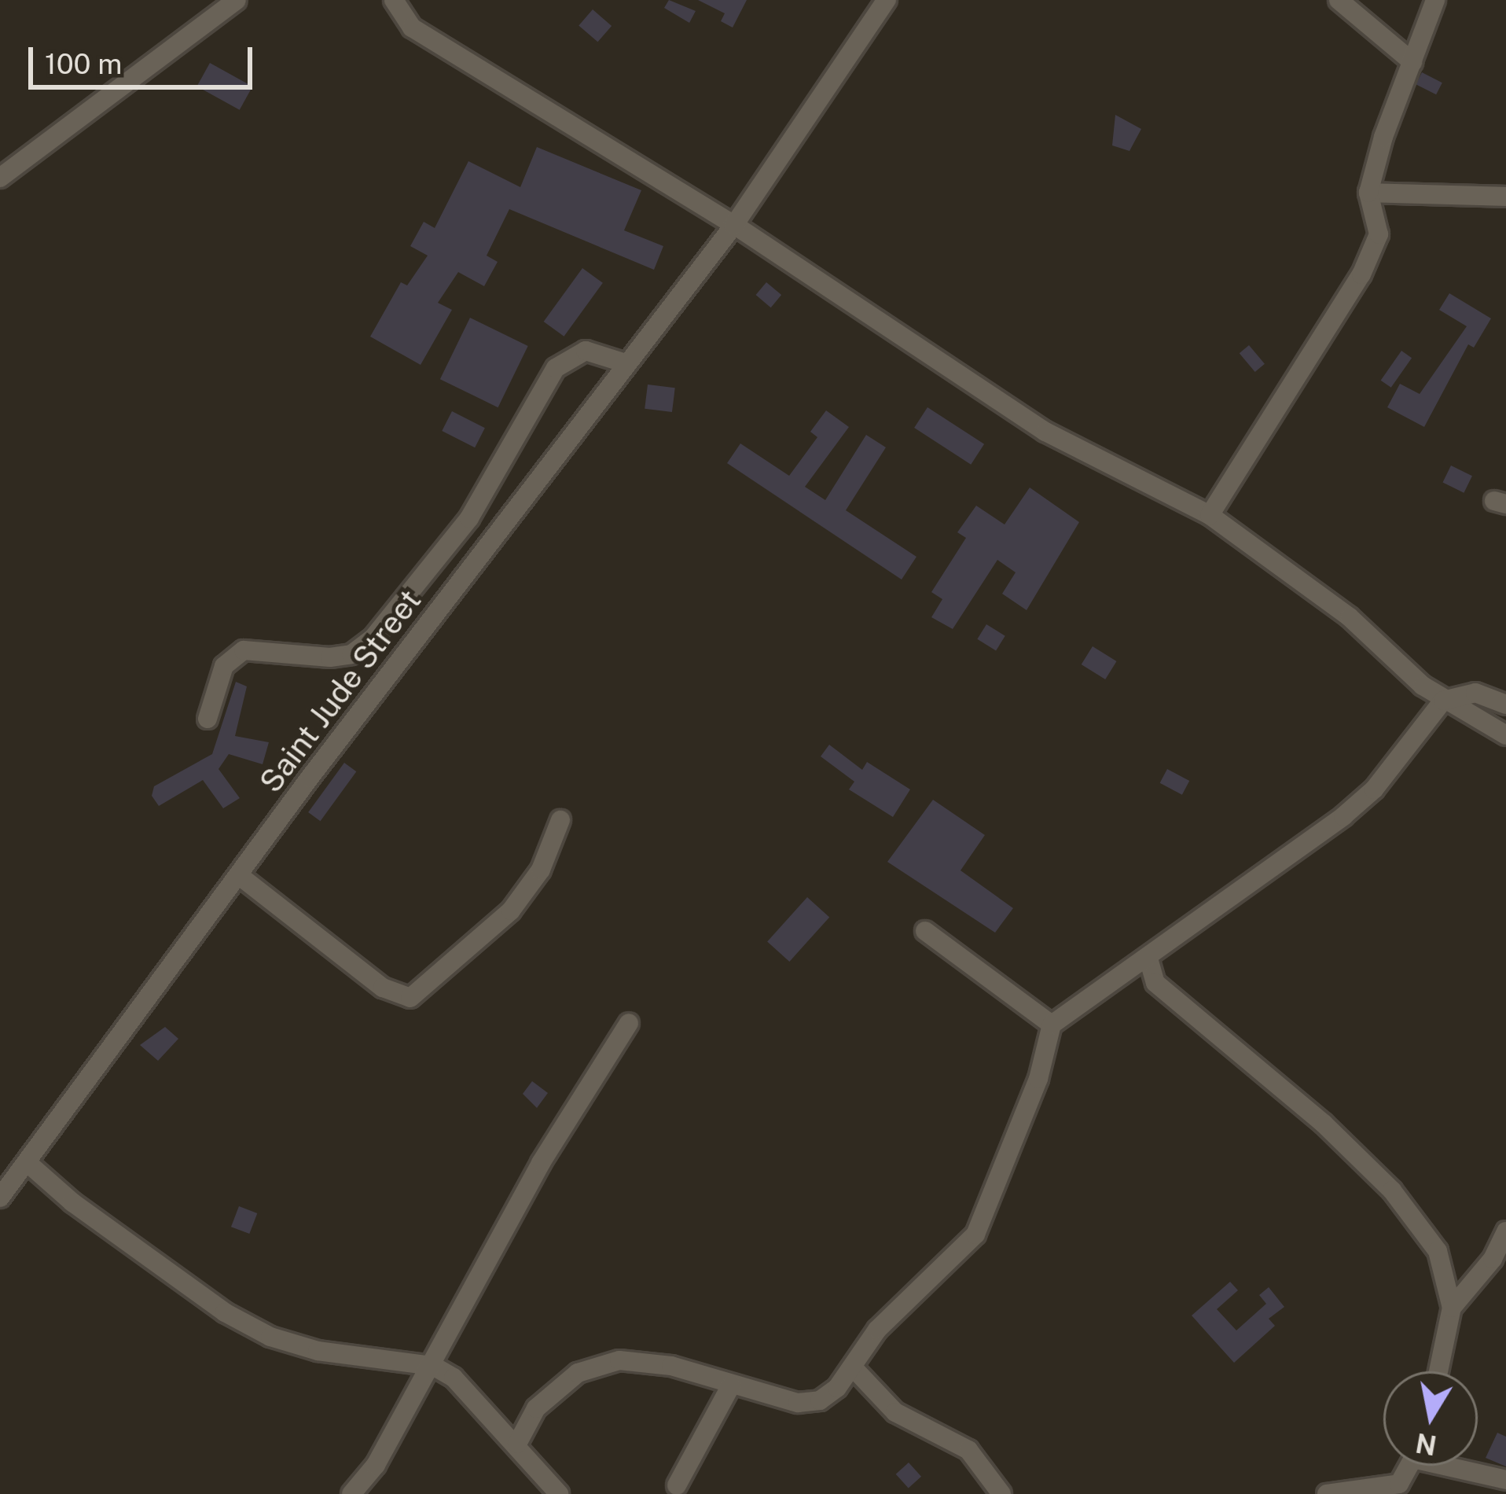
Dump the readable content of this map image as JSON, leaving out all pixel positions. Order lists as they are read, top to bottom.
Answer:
{
  "streets": {
    "street": ["Saint Jude Street"]
  },
  "scale_bar": "100 m",
  "north": "bottom"
}
